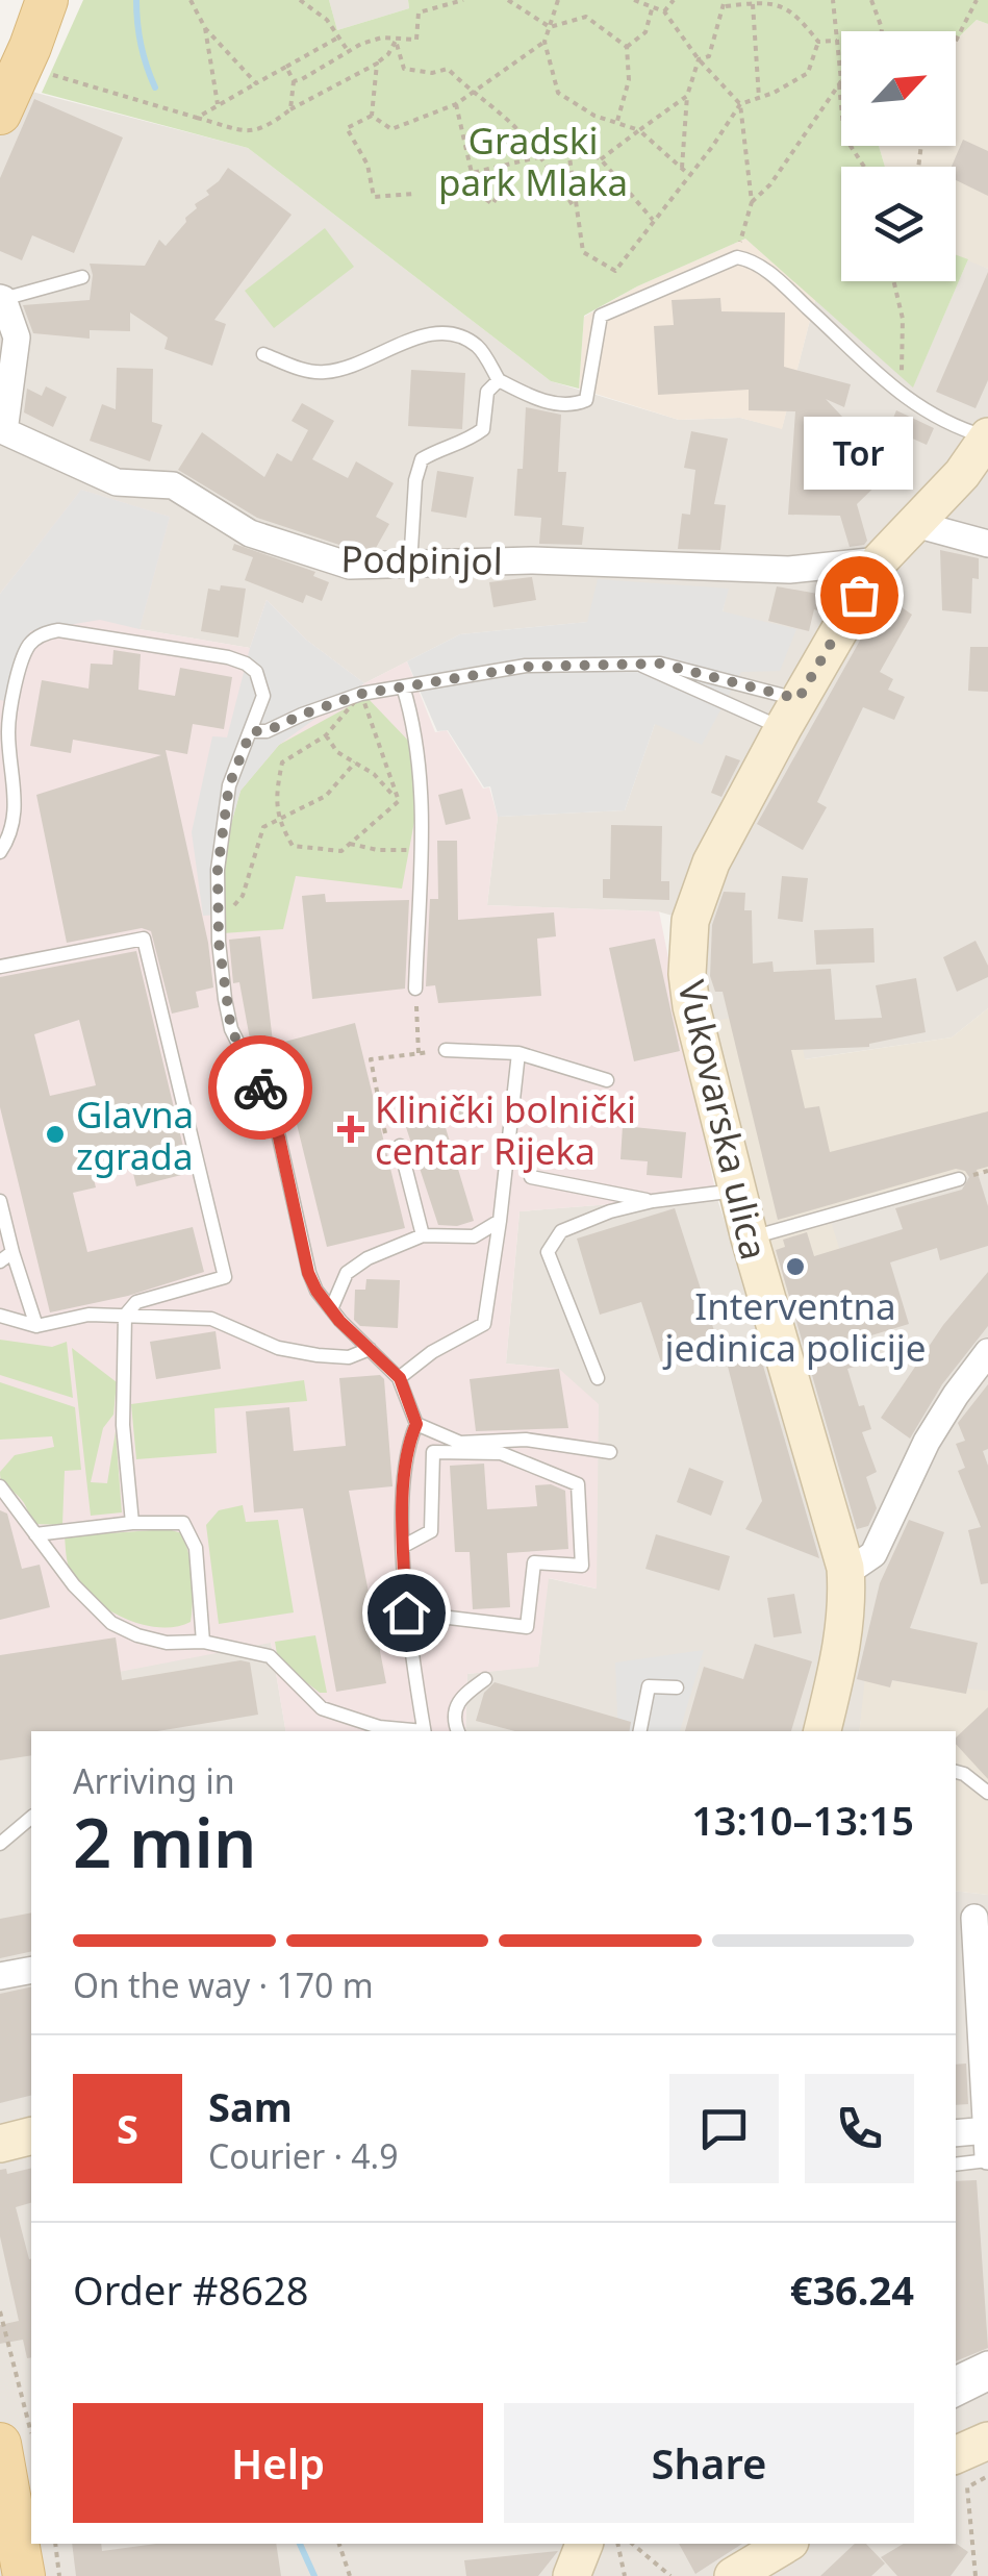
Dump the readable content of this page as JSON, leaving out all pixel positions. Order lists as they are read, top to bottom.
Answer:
{
  "streets": {
    "main road": ["Vukovarska ulica"],
    "street": ["Podpinjol"]
  },
  "crossings": [
    ["Podpinjol", "Vukovarska ulica"]
  ],
  "parks": ["Gradski park Mlaka"],
  "places": {
    "other": ["Tor", "Glavna zgrada", "Interventna jedinica policije"],
    "health": ["Klinički bolnički centar Rijeka"]
  },
  "north": "top right",
  "page": {
    "bubble": "Tor",
    "heading": ["2 min", "Arriving in", "13:10–13:15"],
    "panel": [
      "Sam",
      "Courier · 4.9",
      "Order #8628",
      "€36.24"
    ],
    "bar": "On the way · 170 m",
    "round": "S",
    "buttons": ["Help", "Share"]
  }
}
